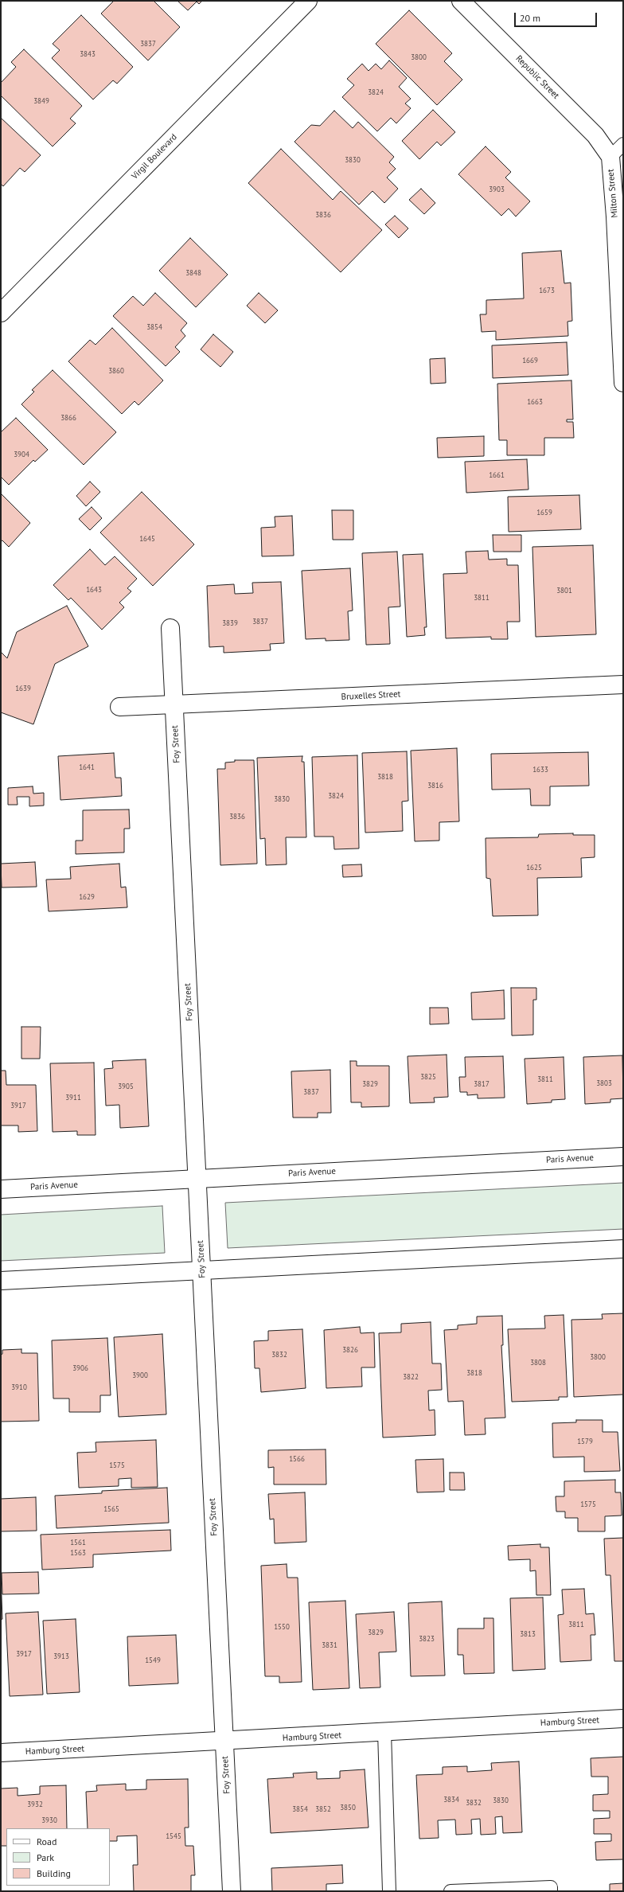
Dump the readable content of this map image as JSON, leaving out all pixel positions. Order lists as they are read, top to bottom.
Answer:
{
  "streets": {
    "street": [
      "Republic Street",
      "Virgil Boulevard",
      "Milton Street",
      "Bruxelles Street",
      "Foy Street",
      "Paris Avenue",
      "Hamburg Street"
    ]
  },
  "crossings": [
    ["Republic Street", "Milton Street"],
    ["Bruxelles Street", "Foy Street"],
    ["Foy Street", "Paris Avenue"],
    ["Foy Street", "Hamburg Street"]
  ],
  "house_numbers": [
    "3837",
    "3843",
    "3800",
    "3824",
    "3849",
    "3830",
    "3903",
    "3836",
    "3848",
    "1673",
    "3854",
    "1669",
    "3860",
    "1663",
    "3866",
    "3904",
    "1661",
    "1659",
    "1645",
    "1643",
    "3801",
    "3811",
    "3837",
    "3839",
    "1639",
    "1641",
    "1633",
    "3818",
    "3816",
    "3824",
    "3830",
    "3836",
    "1625",
    "1629",
    "3825",
    "3811",
    "3803",
    "3829",
    "3817",
    "3905",
    "3837",
    "3911",
    "3917",
    "3826",
    "3832",
    "3800",
    "3808",
    "3906",
    "3818",
    "3900",
    "3822",
    "3910",
    "1579",
    "1566",
    "1575",
    "1575",
    "1565",
    "1561",
    "1563",
    "3811",
    "1550",
    "3829",
    "3813",
    "3823",
    "3831",
    "3917",
    "3913",
    "1549",
    "3834",
    "3830",
    "3832",
    "3932",
    "3850",
    "3854",
    "3852",
    "3930",
    "1545"
  ],
  "legend": ["Road", "Park", "Building"],
  "scale_bar": "20 m"
}
